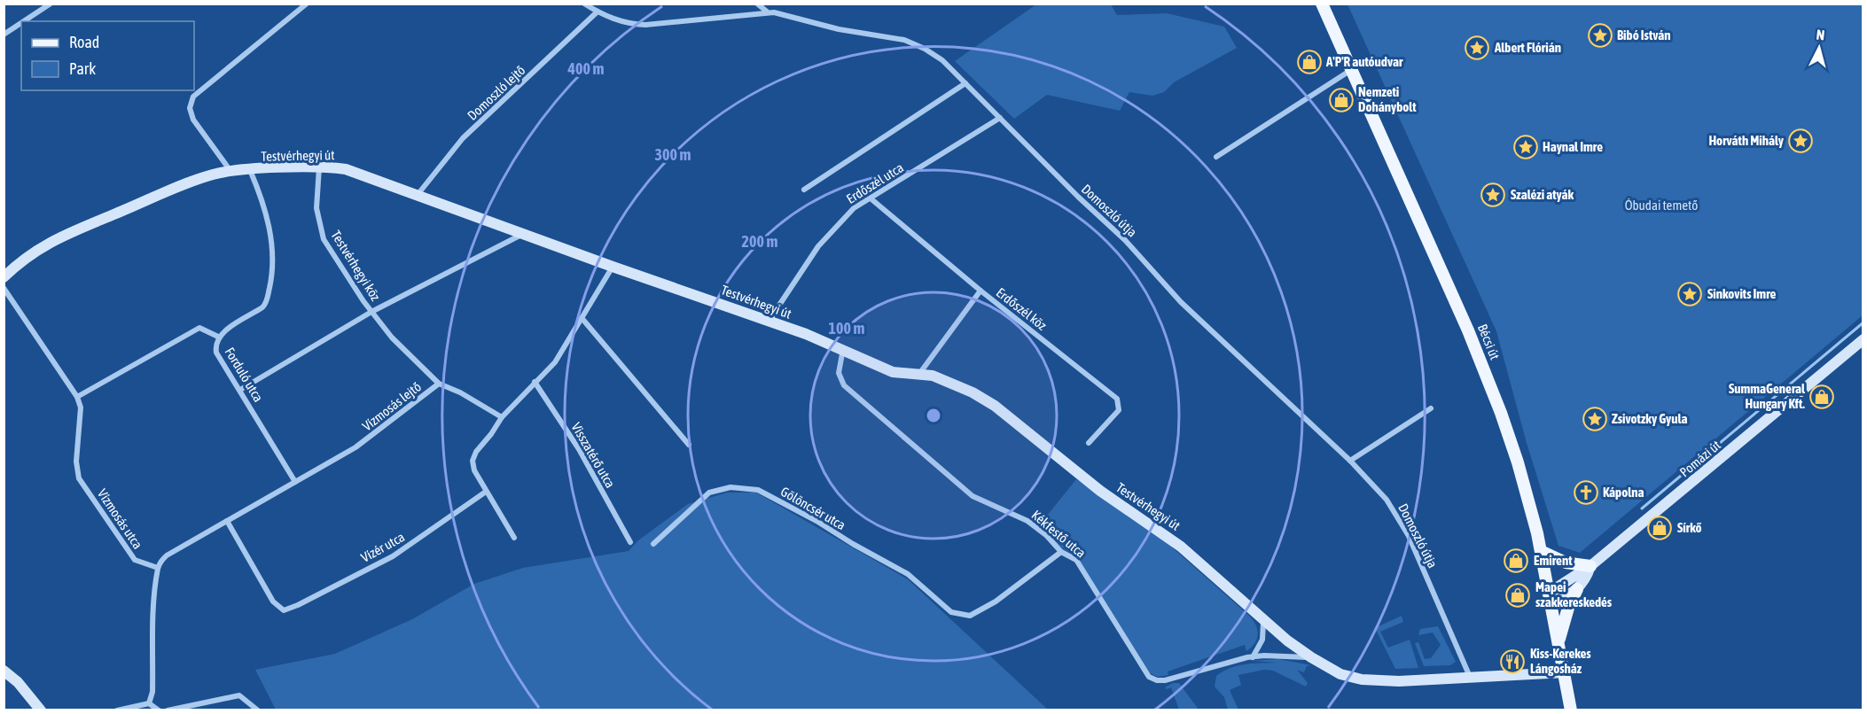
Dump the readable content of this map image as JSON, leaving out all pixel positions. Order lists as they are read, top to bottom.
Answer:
{
  "streets": {
    "main road": ["Bécsi út"],
    "street": [
      "Domoszló lejtő",
      "Testvérhegyi út",
      "Erdőszél utca",
      "Domoszló útja",
      "Testvérhegyi köz",
      "Erdőszél köz",
      "Forduló utca",
      "Vízmosás lejtő",
      "Visszatérő utca",
      "Pomázi út",
      "Gölöncsér utca",
      "Vízmosás utca",
      "Kékfestő utca",
      "Vízér utca"
    ]
  },
  "crossings": [
    ["Domoszló lejtő", "Testvérhegyi út"],
    ["Domoszló lejtő", "Domoszló útja"],
    ["Testvérhegyi út", "Erdőszél utca"],
    ["Testvérhegyi út", "Domoszló útja"],
    ["Testvérhegyi út", "Testvérhegyi köz"],
    ["Testvérhegyi út", "Bécsi út"],
    ["Testvérhegyi út", "Forduló utca"],
    ["Testvérhegyi út", "Kékfestő utca"],
    ["Erdőszél utca", "Domoszló útja"],
    ["Erdőszél utca", "Erdőszél köz"],
    ["Testvérhegyi köz", "Vízmosás lejtő"],
    ["Bécsi út", "Pomázi út"],
    ["Forduló utca", "Vízmosás lejtő"],
    ["Vízmosás lejtő", "Vízmosás utca"],
    ["Vízmosás lejtő", "Vízér utca"],
    ["Gölöncsér utca", "Kékfestő utca"]
  ],
  "parks": ["Óbudai temető"],
  "places": {
    "place": [
      "Bibó István",
      "Albert Flórián",
      "Horváth Mihály",
      "Haynal Imre",
      "Szalézi atyák",
      "Sinkovits Imre",
      "Zsivotzky Gyula"
    ],
    "shop": [
      "A'P'R autóudvar",
      "Nemzeti Dohánybolt",
      "SummaGeneral Hungary Kft.",
      "Sírkő",
      "Emirent",
      "Mapei szakkereskedés"
    ],
    "church": ["Kápolna"],
    "restaurant": ["Kiss-Kerekes Lángosház"]
  },
  "legend": ["Road", "Park"],
  "north": "top",
  "rings": [
    "400 m",
    "300 m",
    "200 m",
    "100 m"
  ]
}
